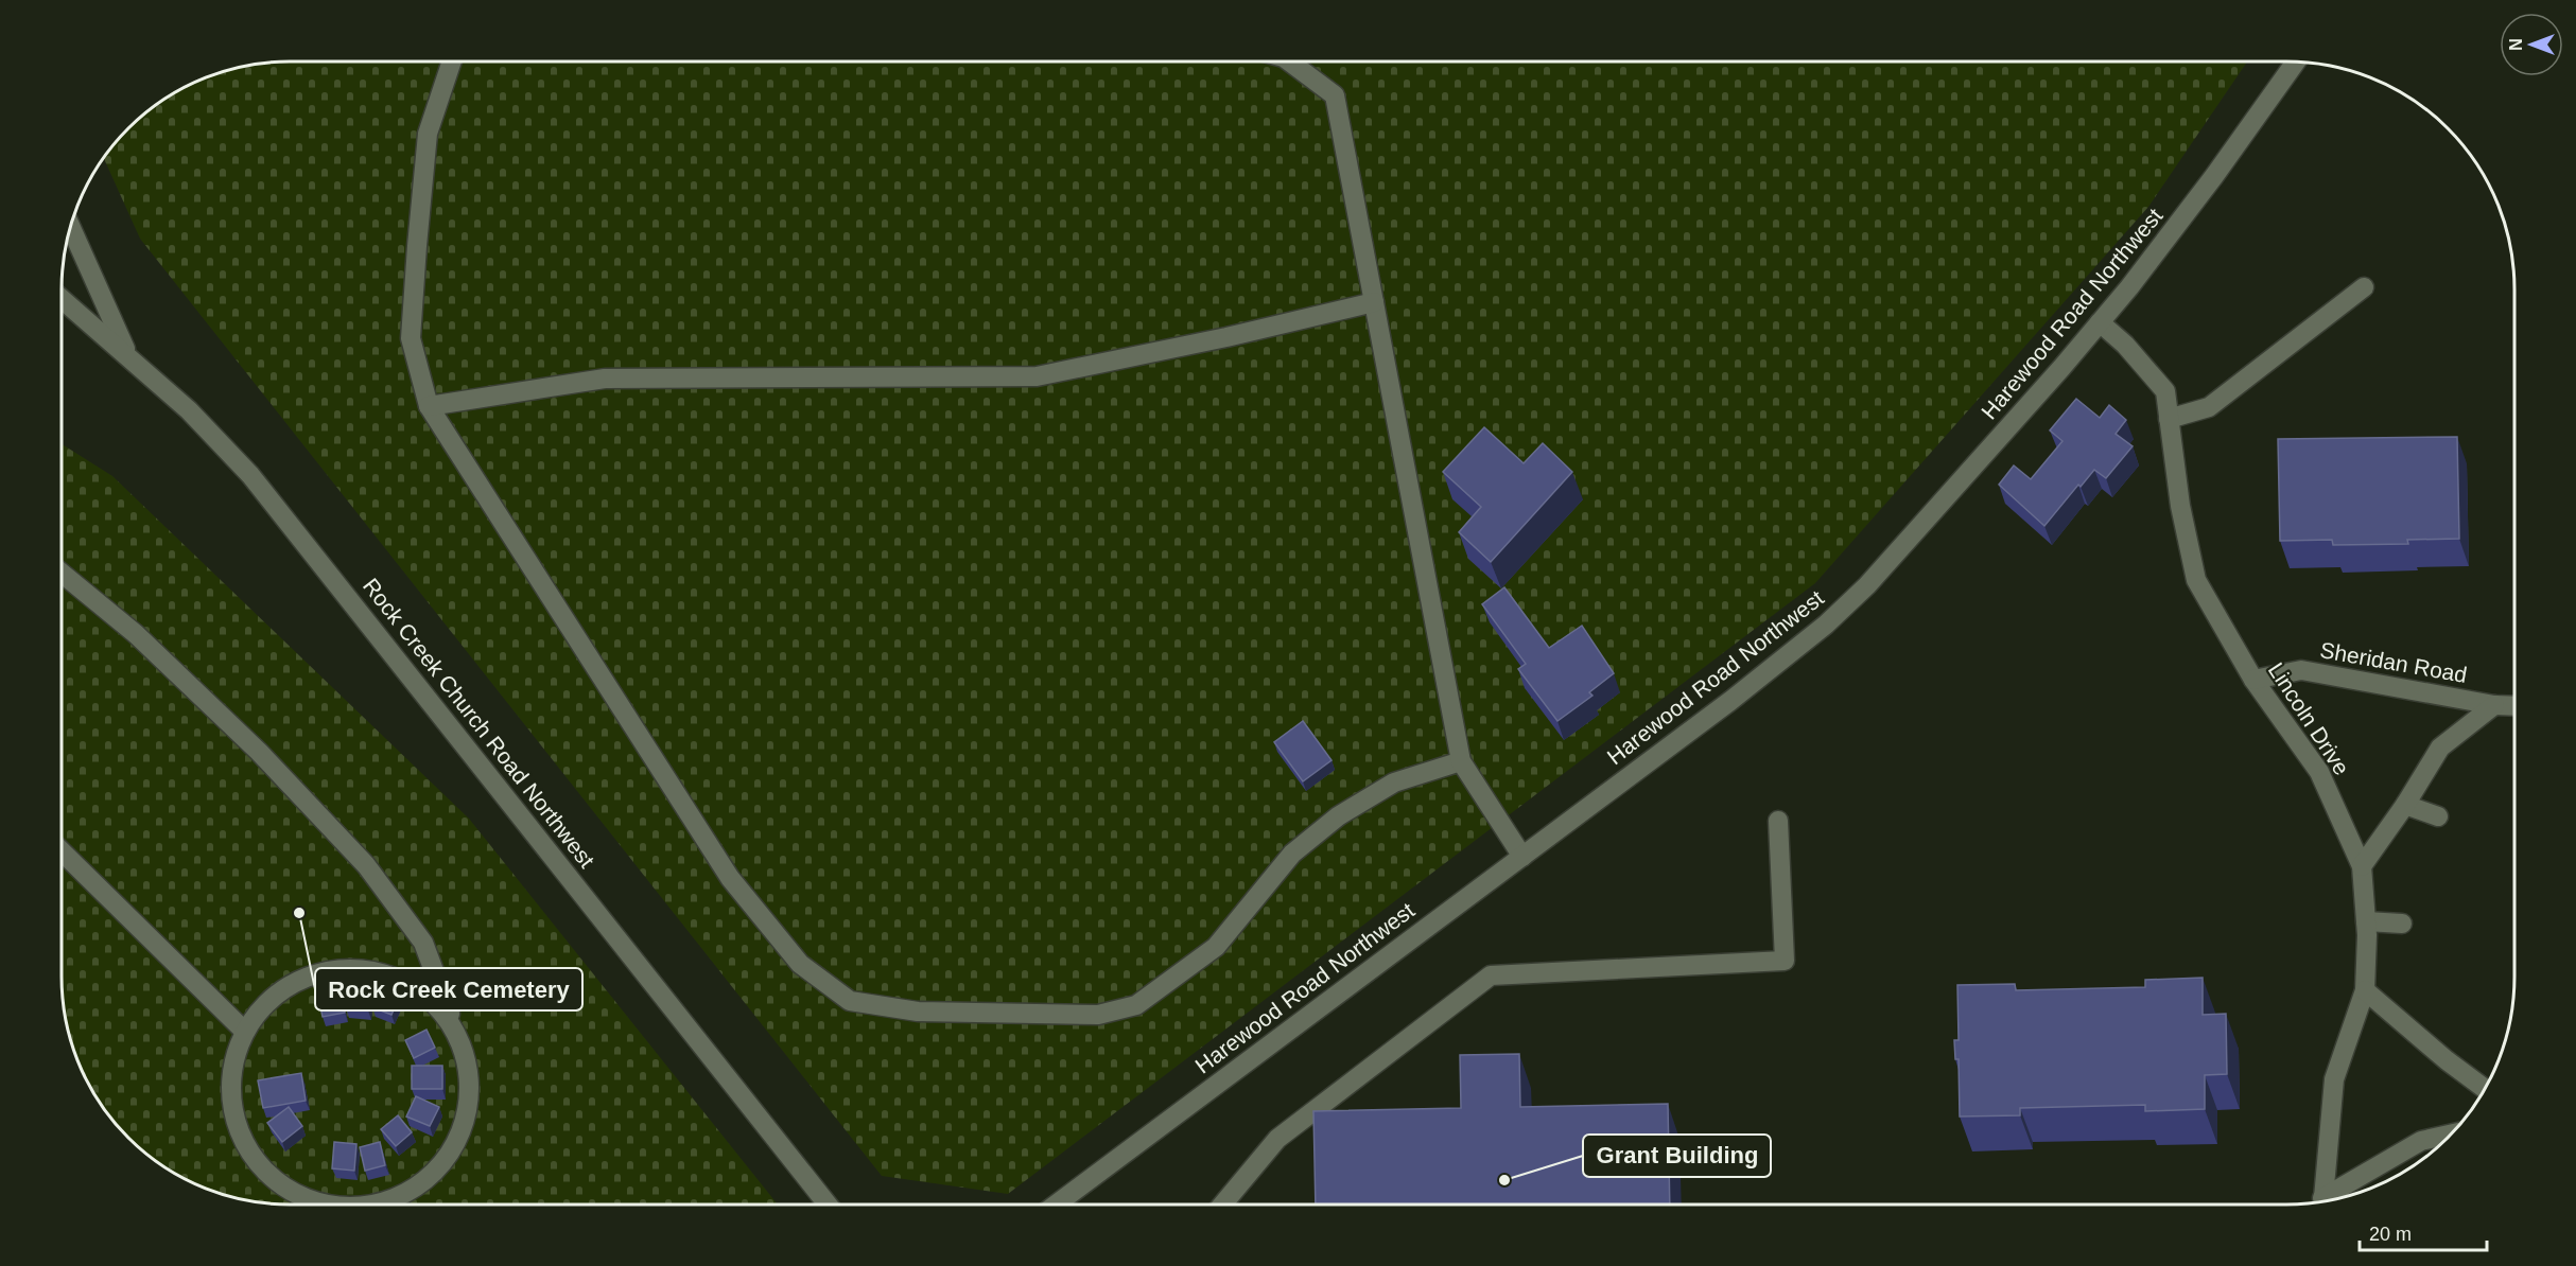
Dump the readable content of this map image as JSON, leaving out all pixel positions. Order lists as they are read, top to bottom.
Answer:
{
  "streets": {
    "street": [
      "Harewood Road Northwest",
      "Sheridan Road",
      "Lincoln Drive",
      "Rock Creek Church Road Northwest"
    ]
  },
  "crossings": [
    ["Harewood Road Northwest", "Lincoln Drive"],
    ["Sheridan Road", "Lincoln Drive"]
  ],
  "places": ["Rock Creek Cemetery", "Grant Building"],
  "scale_bar": "20 m",
  "north": "left"
}
